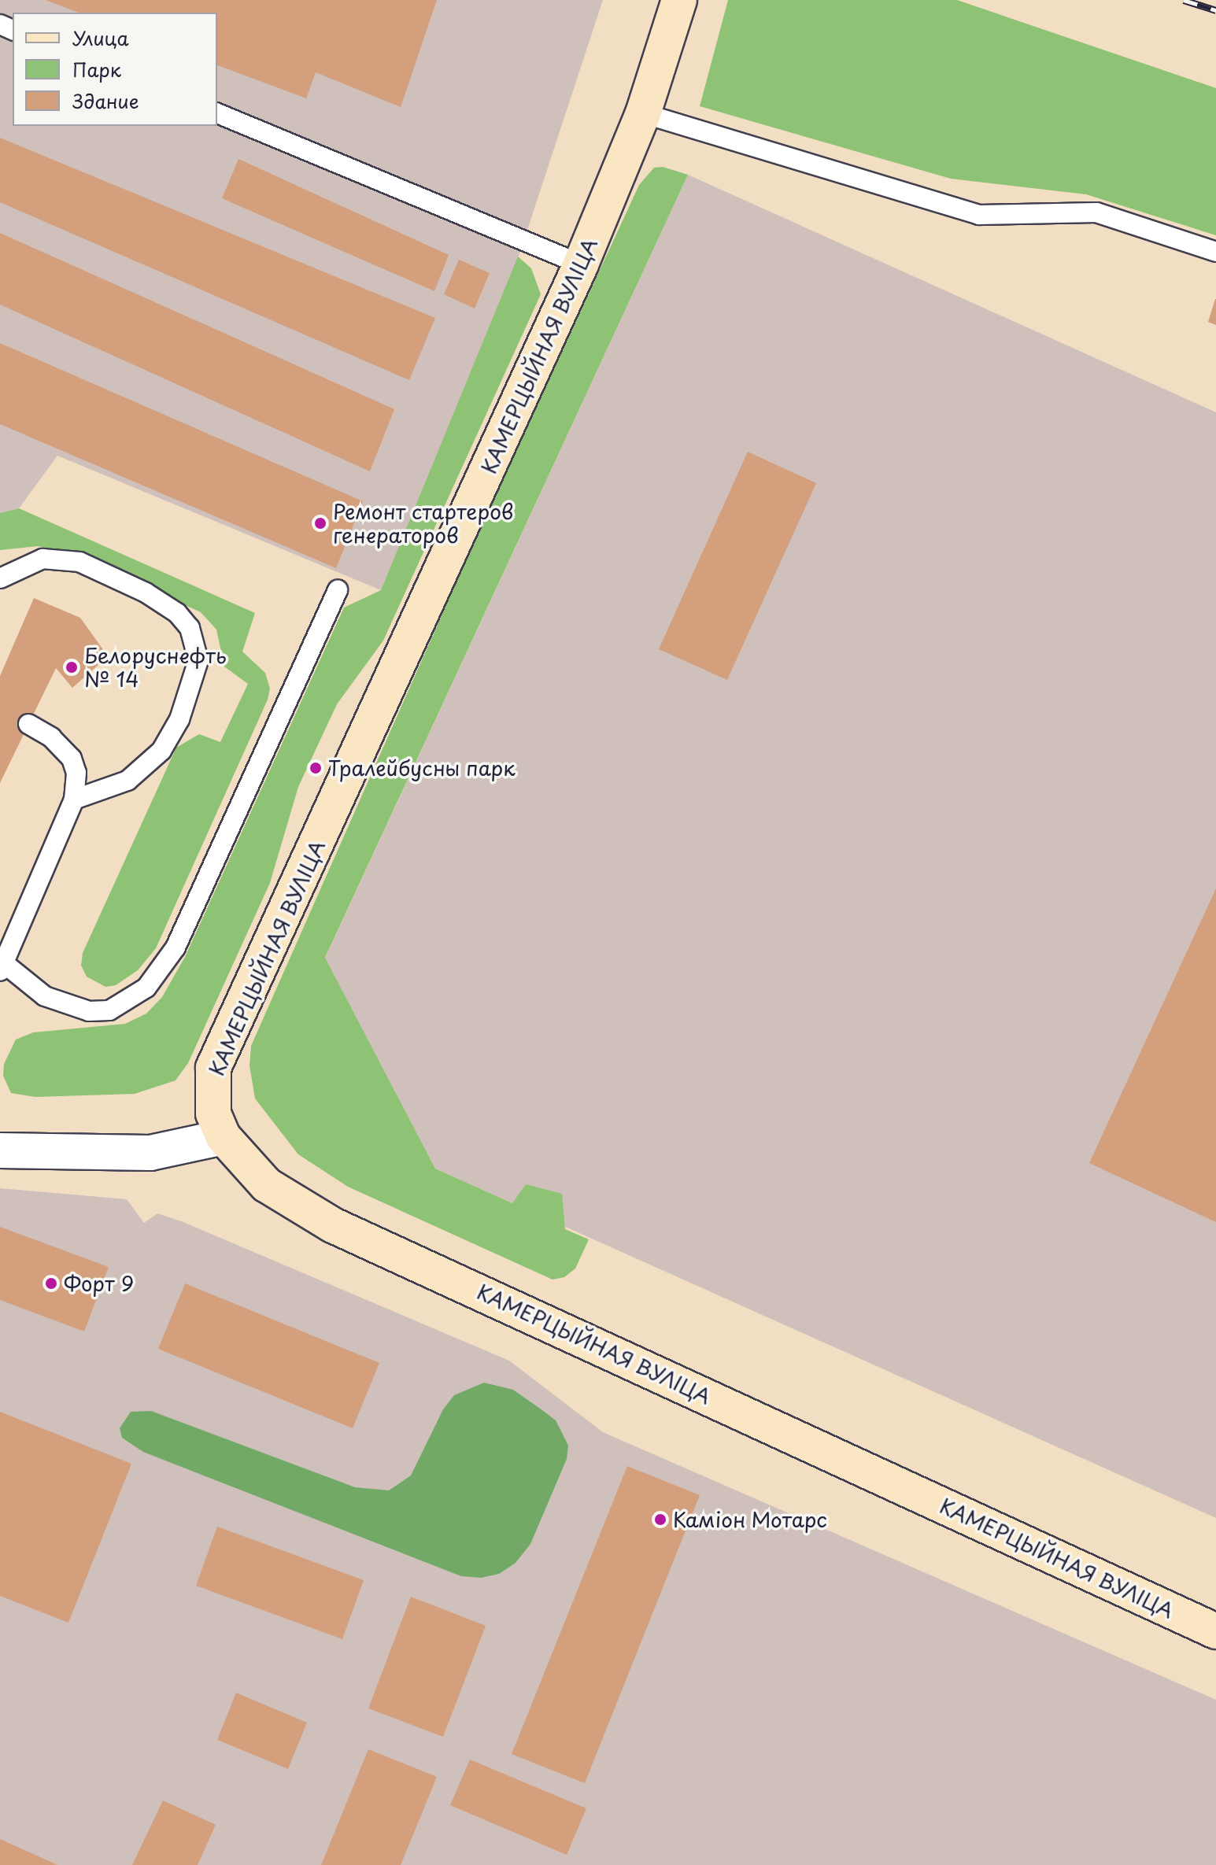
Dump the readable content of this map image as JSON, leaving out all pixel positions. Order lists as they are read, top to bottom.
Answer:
{
  "streets": {
    "main road": ["КАМЕРЦЫЙНАЯ ВУЛІЦА"]
  },
  "places": [
    "Ремонт стартеров генераторов",
    "Белоруснефть № 14",
    "Тралейбусны парк",
    "Форт 9",
    "Каміон Мотарс"
  ],
  "legend": ["Улица", "Парк", "Здание"]
}
